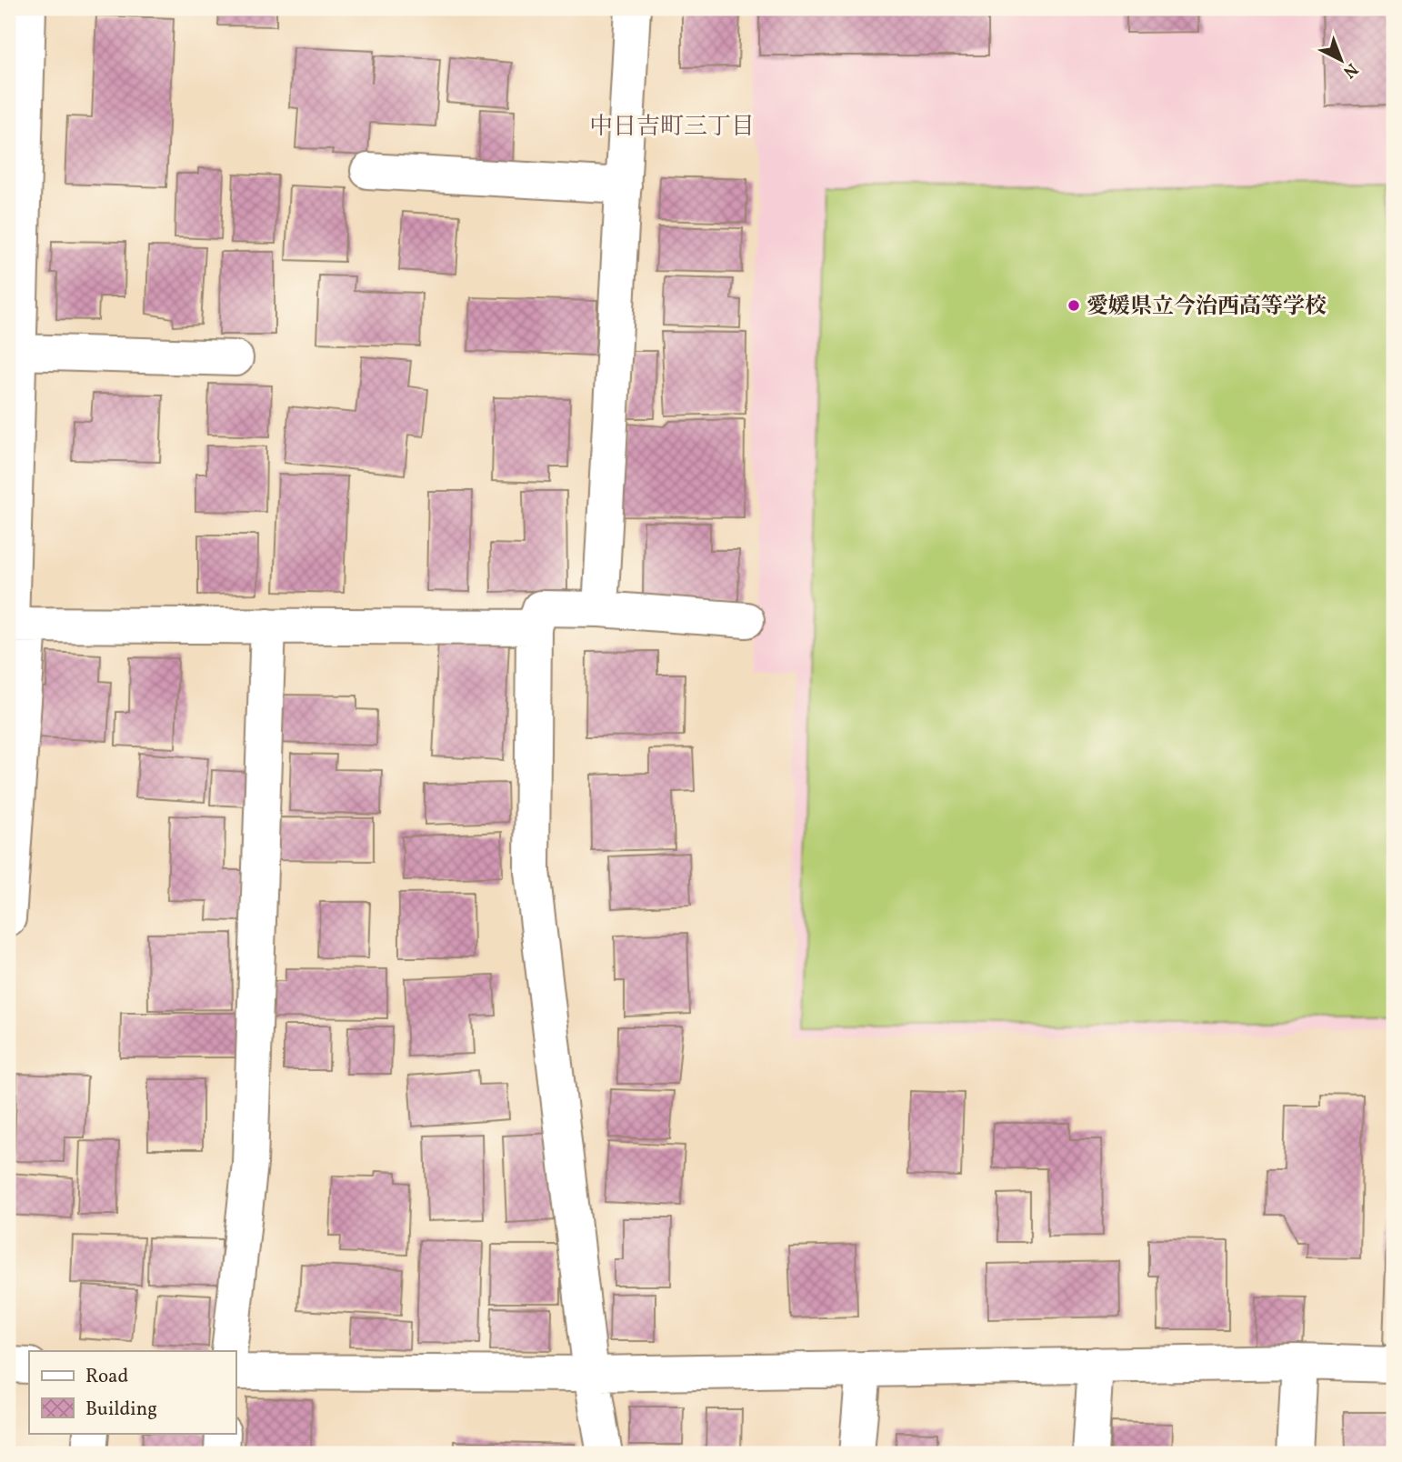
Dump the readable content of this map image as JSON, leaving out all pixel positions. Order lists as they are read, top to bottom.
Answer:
{
  "districts": ["中日吉町三丁目"],
  "places": ["愛媛県立今治西高等学校"],
  "legend": ["Road", "Building"],
  "north": "bottom right"
}
